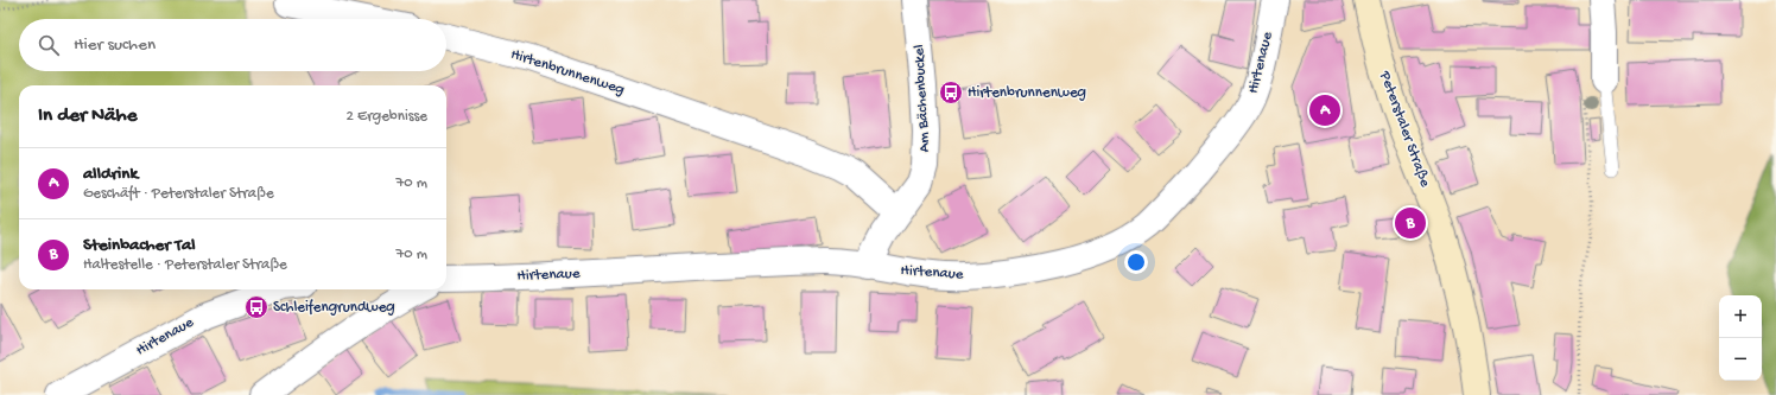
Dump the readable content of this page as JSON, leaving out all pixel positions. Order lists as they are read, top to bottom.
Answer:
{
  "streets": {
    "main road": ["Peterstaler Straße"],
    "street": ["Hirtenaue", "Hirtenbrunnenweg", "Am Bächenbuckel"]
  },
  "crossings": [
    ["Hirtenaue", "Am Bächenbuckel"],
    ["Hirtenbrunnenweg", "Am Bächenbuckel"]
  ],
  "places": {
    "bus stop": ["Hirtenbrunnenweg", "Schleifengrundweg"]
  },
  "page": {
    "search": "Hier suchen",
    "heading": ["In der Nähe", "2 Ergebnisse"],
    "pins": ["A", "B"],
    "list": [
      {
        "mark": "A",
        "name": "alldrink",
        "note": "Geschäft · Peterstaler Straße",
        "value": "70 m"
      },
      {
        "mark": "B",
        "name": "Steinbacher Tal",
        "note": "Haltestelle · Peterstaler Straße",
        "value": "70 m"
      }
    ],
    "map_buttons": ["+", "−"]
  }
}
